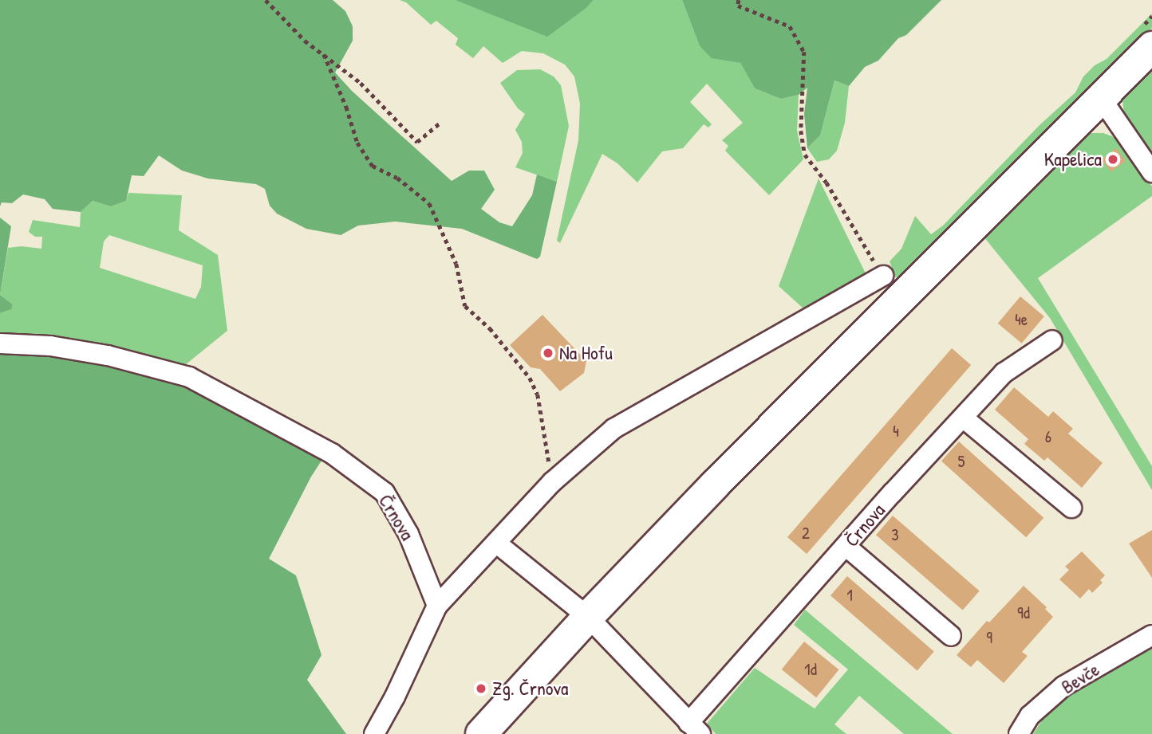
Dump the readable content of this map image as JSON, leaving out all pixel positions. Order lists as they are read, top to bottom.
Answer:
{
  "streets": {
    "street": ["Črnova", "Bevče"]
  },
  "places": ["Kapelica", "Na Hofu", "Zg. Črnova"],
  "house_numbers": [
    "4e",
    "4",
    "6",
    "5",
    "2",
    "3",
    "1",
    "9d",
    "9",
    "1d"
  ]
}
